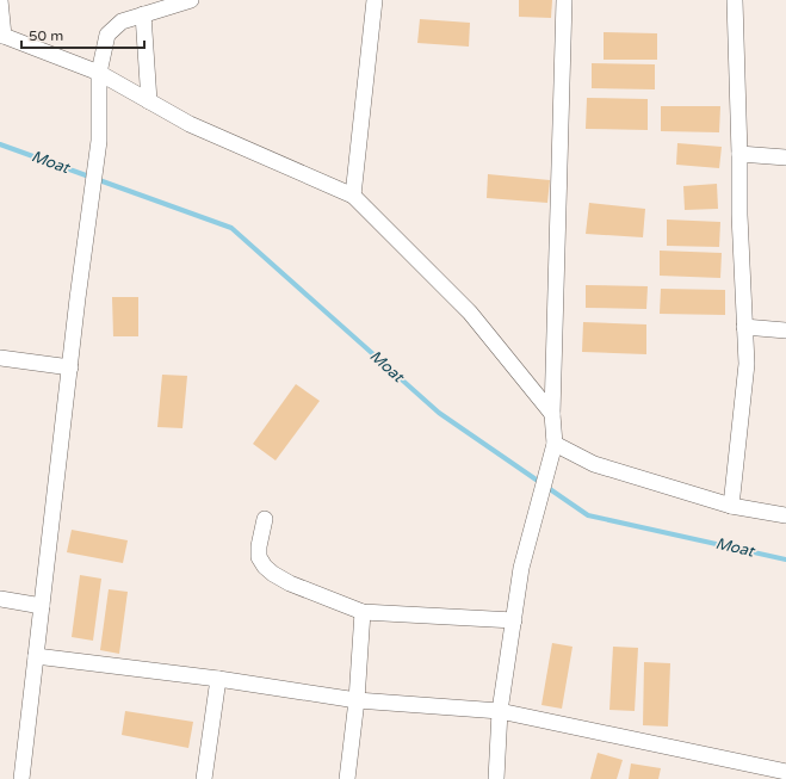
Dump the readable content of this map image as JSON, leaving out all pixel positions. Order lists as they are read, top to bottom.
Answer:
{
  "water": ["Moat"],
  "scale_bar": "50 m"
}
